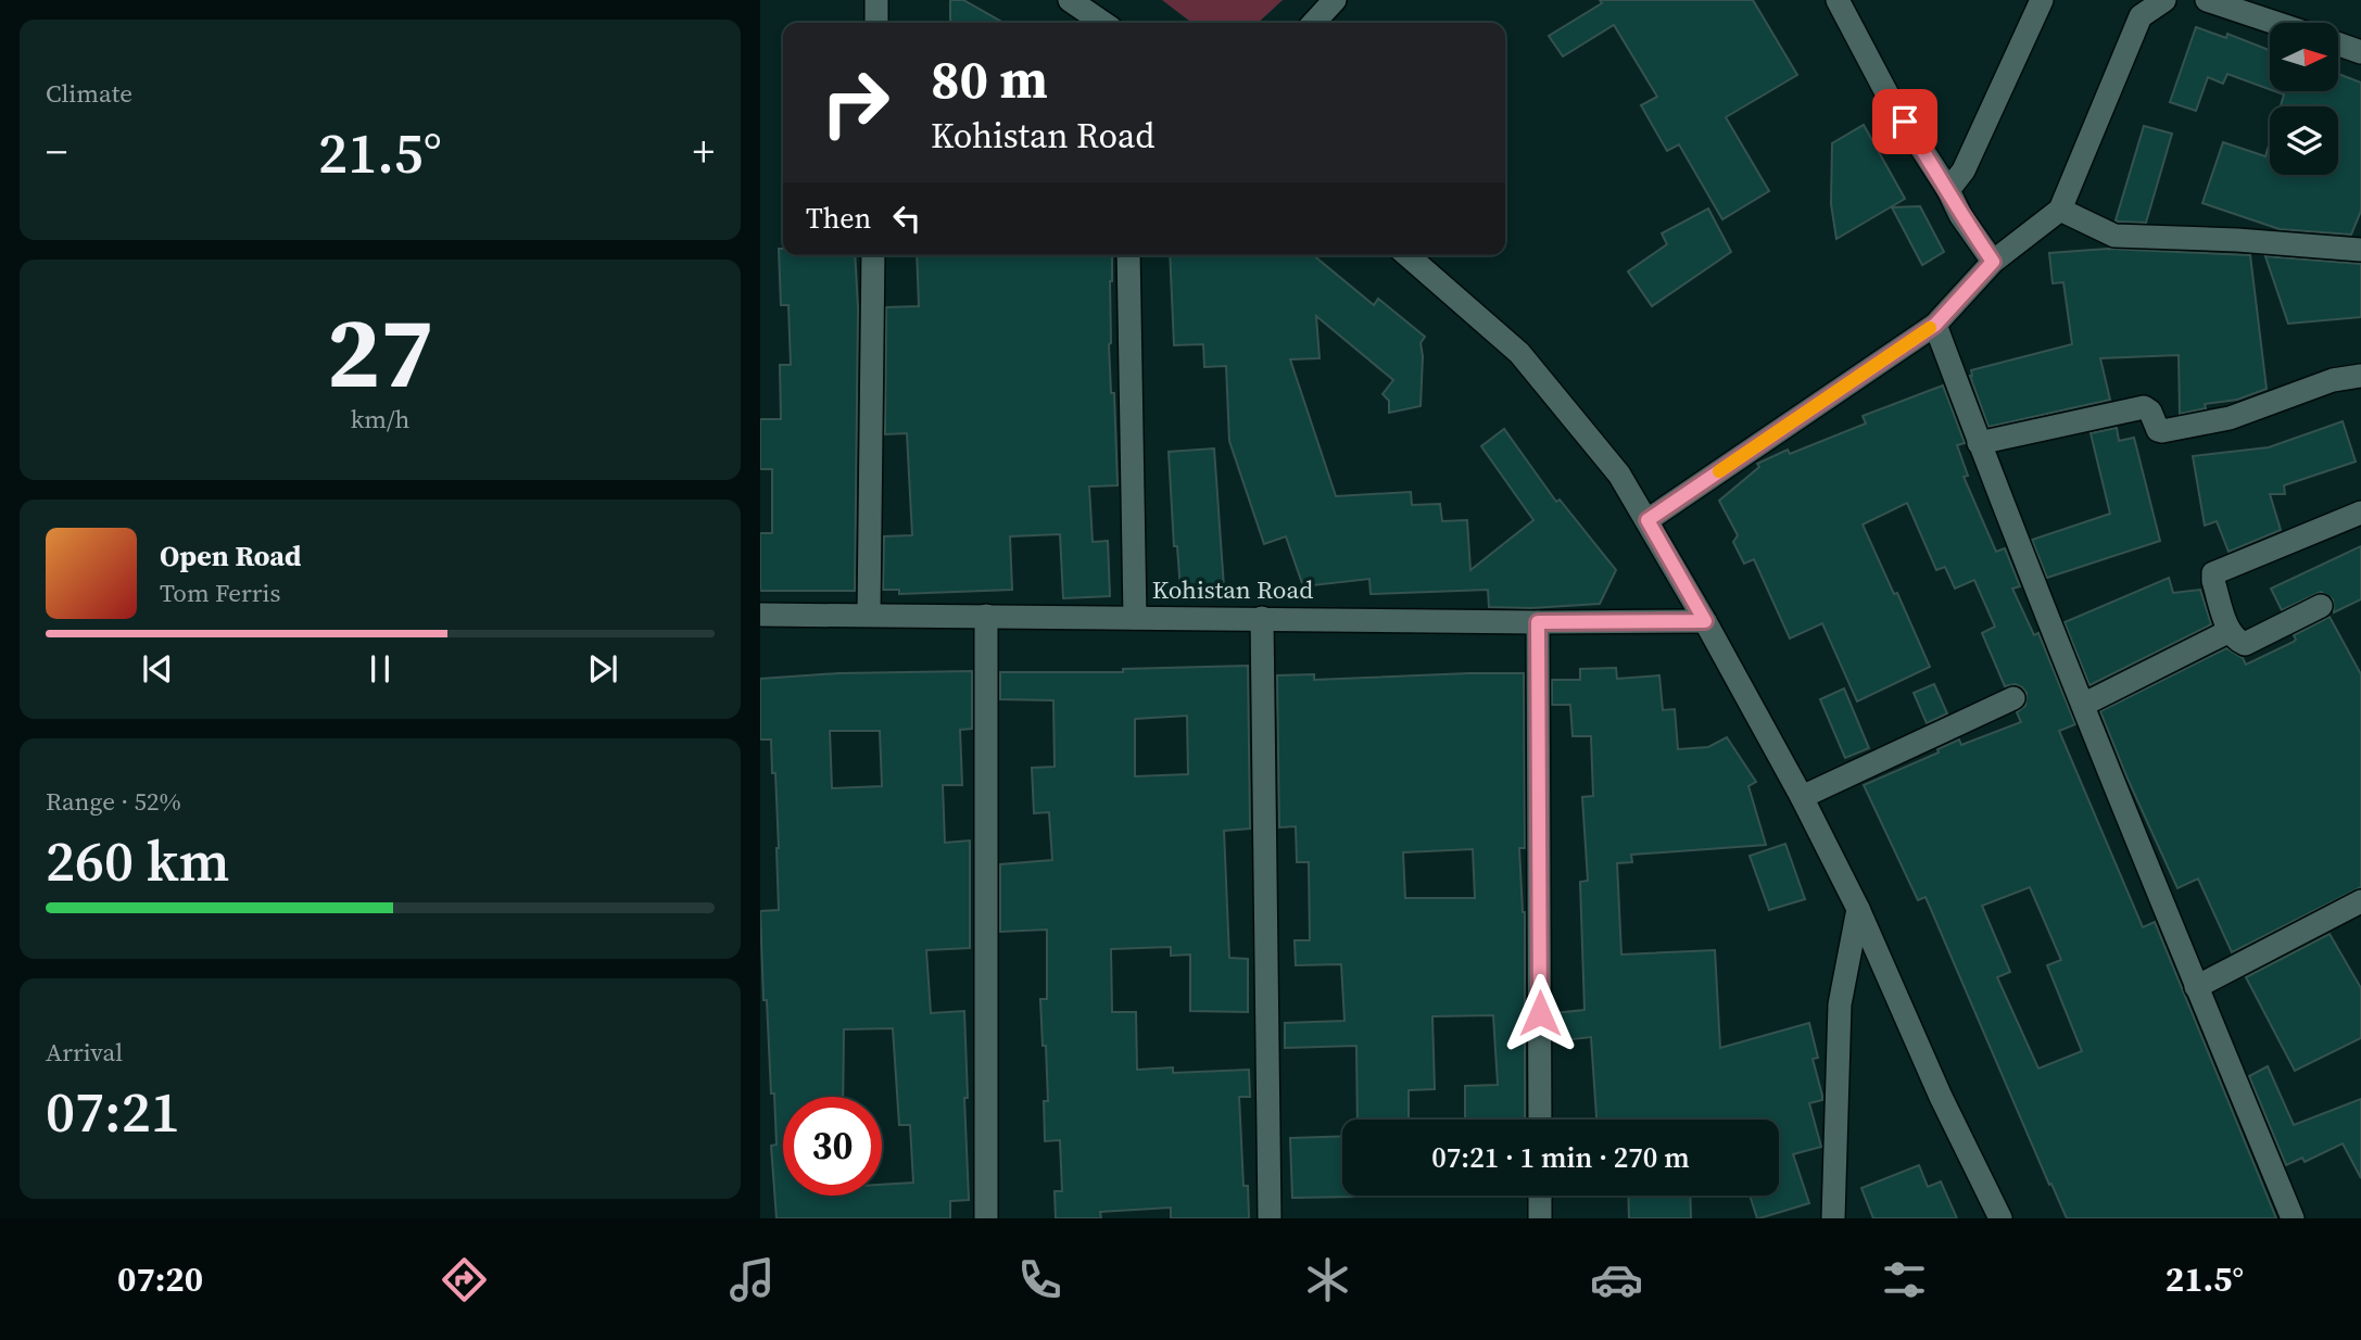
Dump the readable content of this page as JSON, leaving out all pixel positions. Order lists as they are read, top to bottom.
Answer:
{
  "streets": {
    "street": ["Kohistan Road"]
  },
  "north": "right",
  "page": {
    "tile": [
      "Climate",
      ["27", "km/h"],
      ["Range · 52%", "260 km"],
      ["Arrival", "07:21"]
    ],
    "turn": ["80 m", "Kohistan Road"],
    "heat": ["−", "21.5°", "+"],
    "then": "Then",
    "song": ["Open Road", "Tom Ferris"],
    "limit": "30",
    "trip": "07:21 · 1 min · 270 m",
    "tabs": ["07:20", "21.5°"]
  }
}
